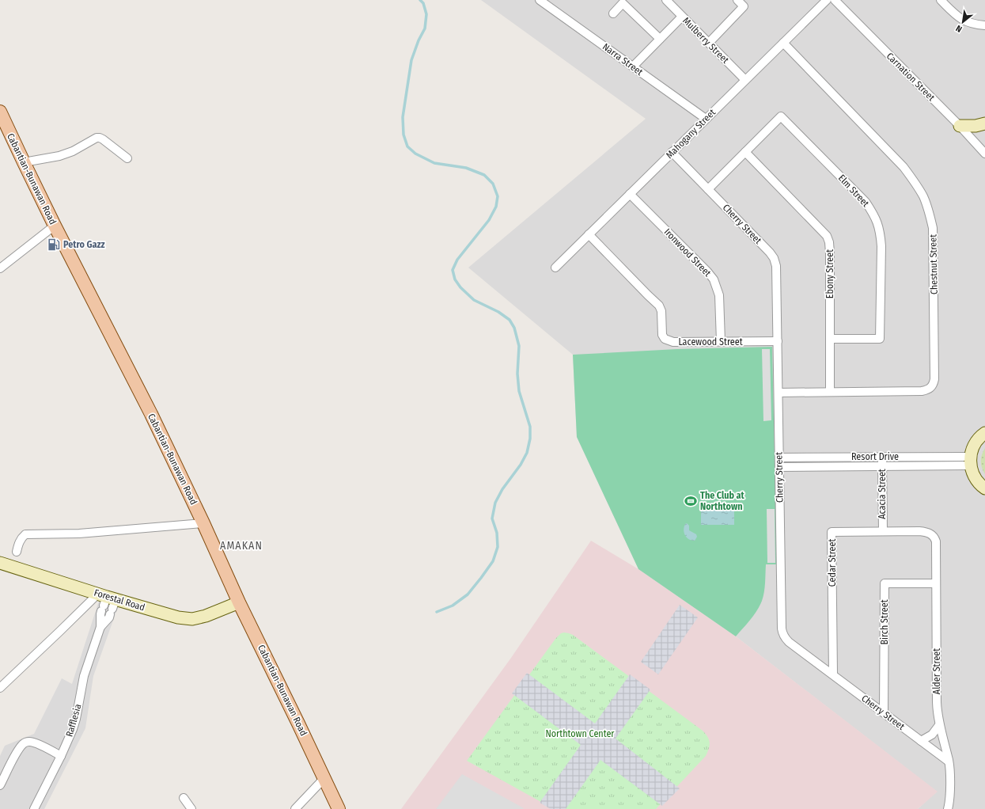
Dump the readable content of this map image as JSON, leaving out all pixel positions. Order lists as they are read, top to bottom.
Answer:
{
  "streets": {
    "main road": ["Cabantian-Bunawan Road"],
    "street": [
      "Mulberry Street",
      "Narra Street",
      "Carnation Street",
      "Mahogany Street",
      "Elm Street",
      "Cherry Street",
      "Ironwood Street",
      "Chestnut Street",
      "Ebony Street",
      "Lacewood Street",
      "Resort Drive",
      "Acacia Street",
      "Cedar Street",
      "Forestal Road",
      "Birch Street",
      "Alder Street",
      "Rafflesia"
    ]
  },
  "crossings": [
    ["Mulberry Street", "Mahogany Street"],
    ["Narra Street", "Mahogany Street"],
    ["Mahogany Street", "Cherry Street"],
    ["Mahogany Street", "Ironwood Street"],
    ["Mahogany Street", "Chestnut Street"],
    ["Mahogany Street", "Lacewood Street"],
    ["Cabantian-Bunawan Road", "Forestal Road"],
    ["Elm Street", "Cherry Street"],
    ["Elm Street", "Ebony Street"],
    ["Cherry Street", "Chestnut Street"],
    ["Cherry Street", "Lacewood Street"],
    ["Cherry Street", "Resort Drive"],
    ["Cherry Street", "Cedar Street"],
    ["Cherry Street", "Birch Street"],
    ["Cherry Street", "Alder Street"],
    ["Ironwood Street", "Lacewood Street"],
    ["Chestnut Street", "Ebony Street"],
    ["Resort Drive", "Acacia Street"],
    ["Acacia Street", "Cedar Street"],
    ["Cedar Street", "Alder Street"],
    ["Forestal Road", "Rafflesia"],
    ["Birch Street", "Alder Street"]
  ],
  "districts": ["AMAKAN"],
  "parks": ["Northtown Center"],
  "places": {
    "fuel station": ["Petro Gazz"],
    "sports": ["The Club at Northtown"]
  },
  "north": "bottom left"
}
